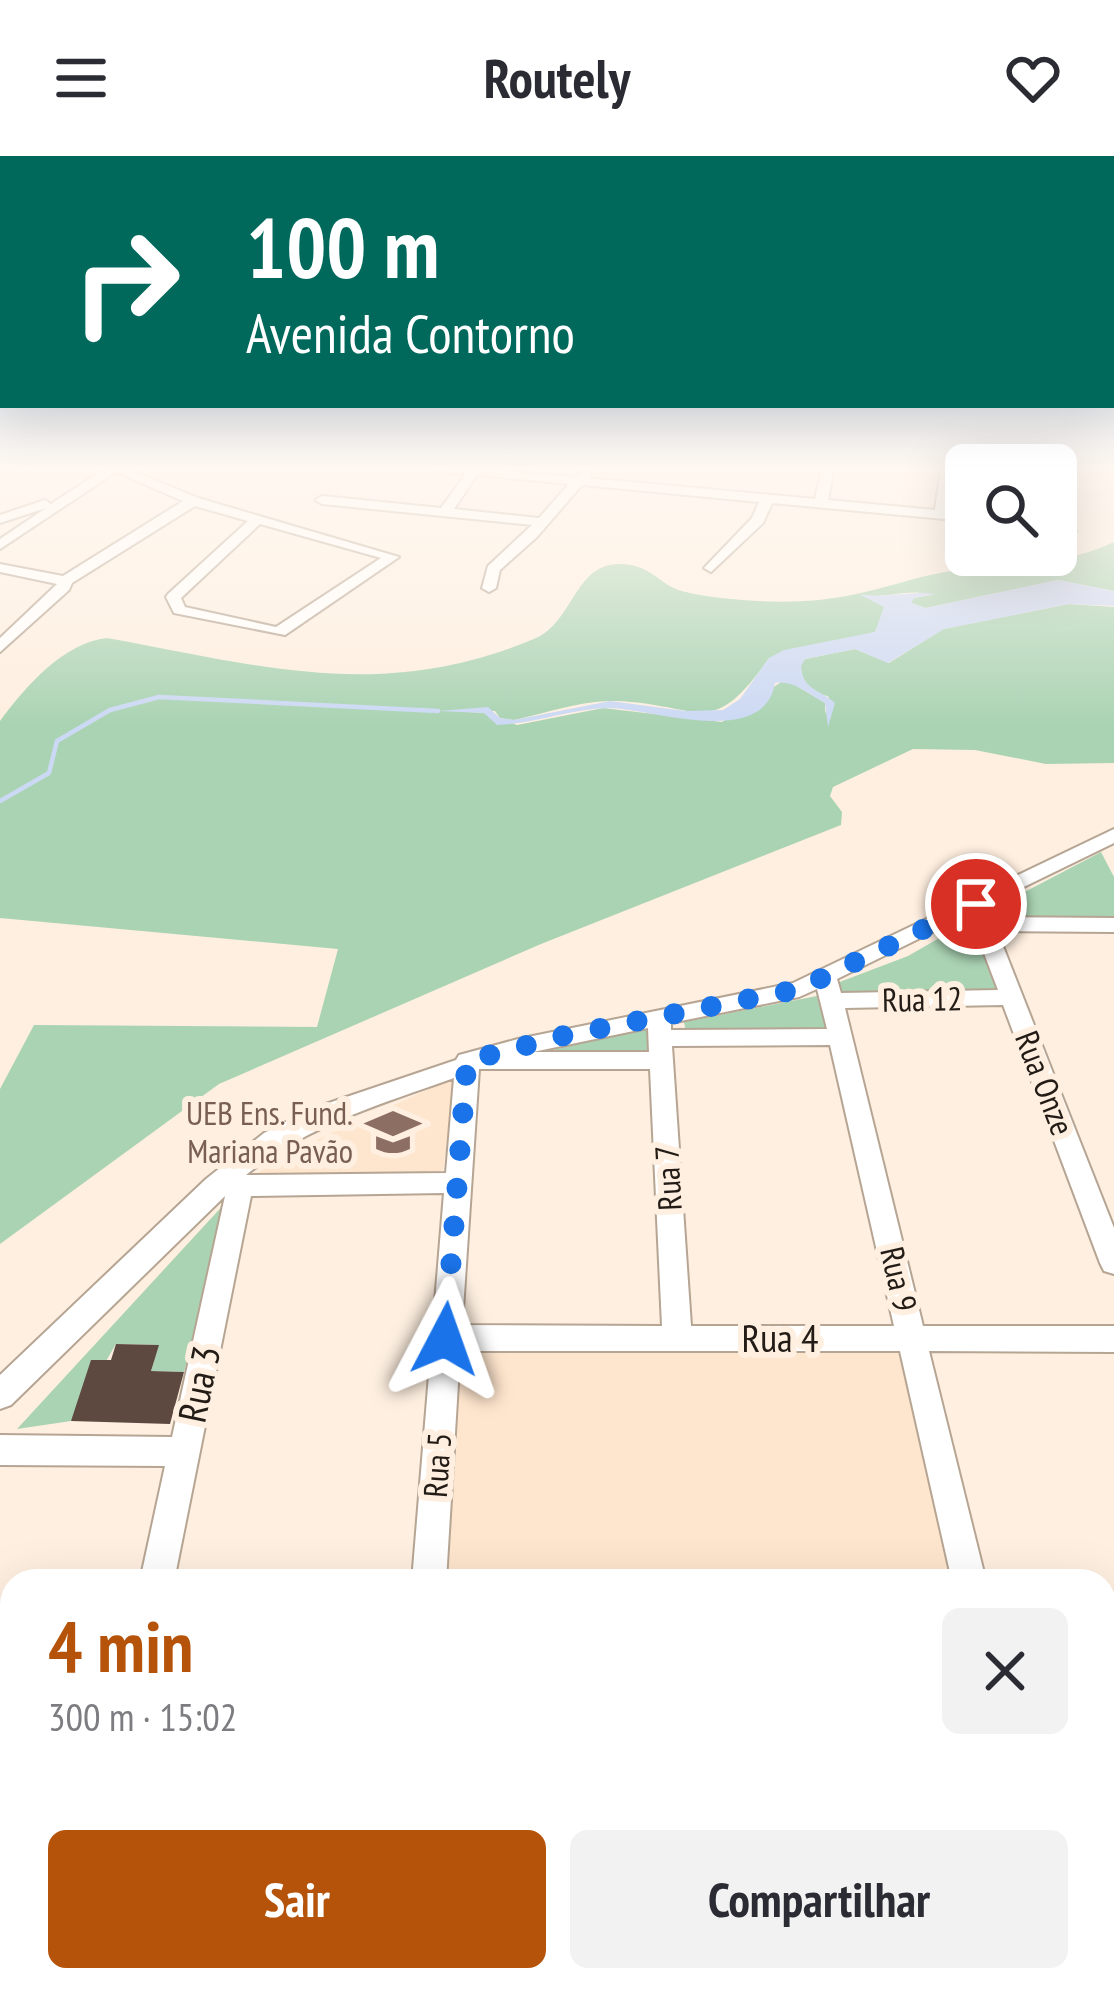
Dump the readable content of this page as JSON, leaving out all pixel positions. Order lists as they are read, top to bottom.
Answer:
{
  "streets": {
    "street": [
      "Rua 12",
      "Rua Onze",
      "Rua 7",
      "Rua 9",
      "Rua 4",
      "Rua 3",
      "Rua 5"
    ]
  },
  "crossings": [
    ["Rua 12", "Rua Onze"],
    ["Rua 12", "Rua 9"],
    ["Rua 7", "Rua 4"],
    ["Rua 9", "Rua 4"],
    ["Rua 4", "Rua 5"]
  ],
  "places": {
    "school or university": ["UEB Ens. Fund. Mariana Pavão"]
  },
  "page": {
    "header": "Routely",
    "turn": ["100 m", "Avenida Contorno"],
    "heading": ["4 min", "300 m · 15:02"],
    "buttons": ["Sair", "Compartilhar"]
  }
}
